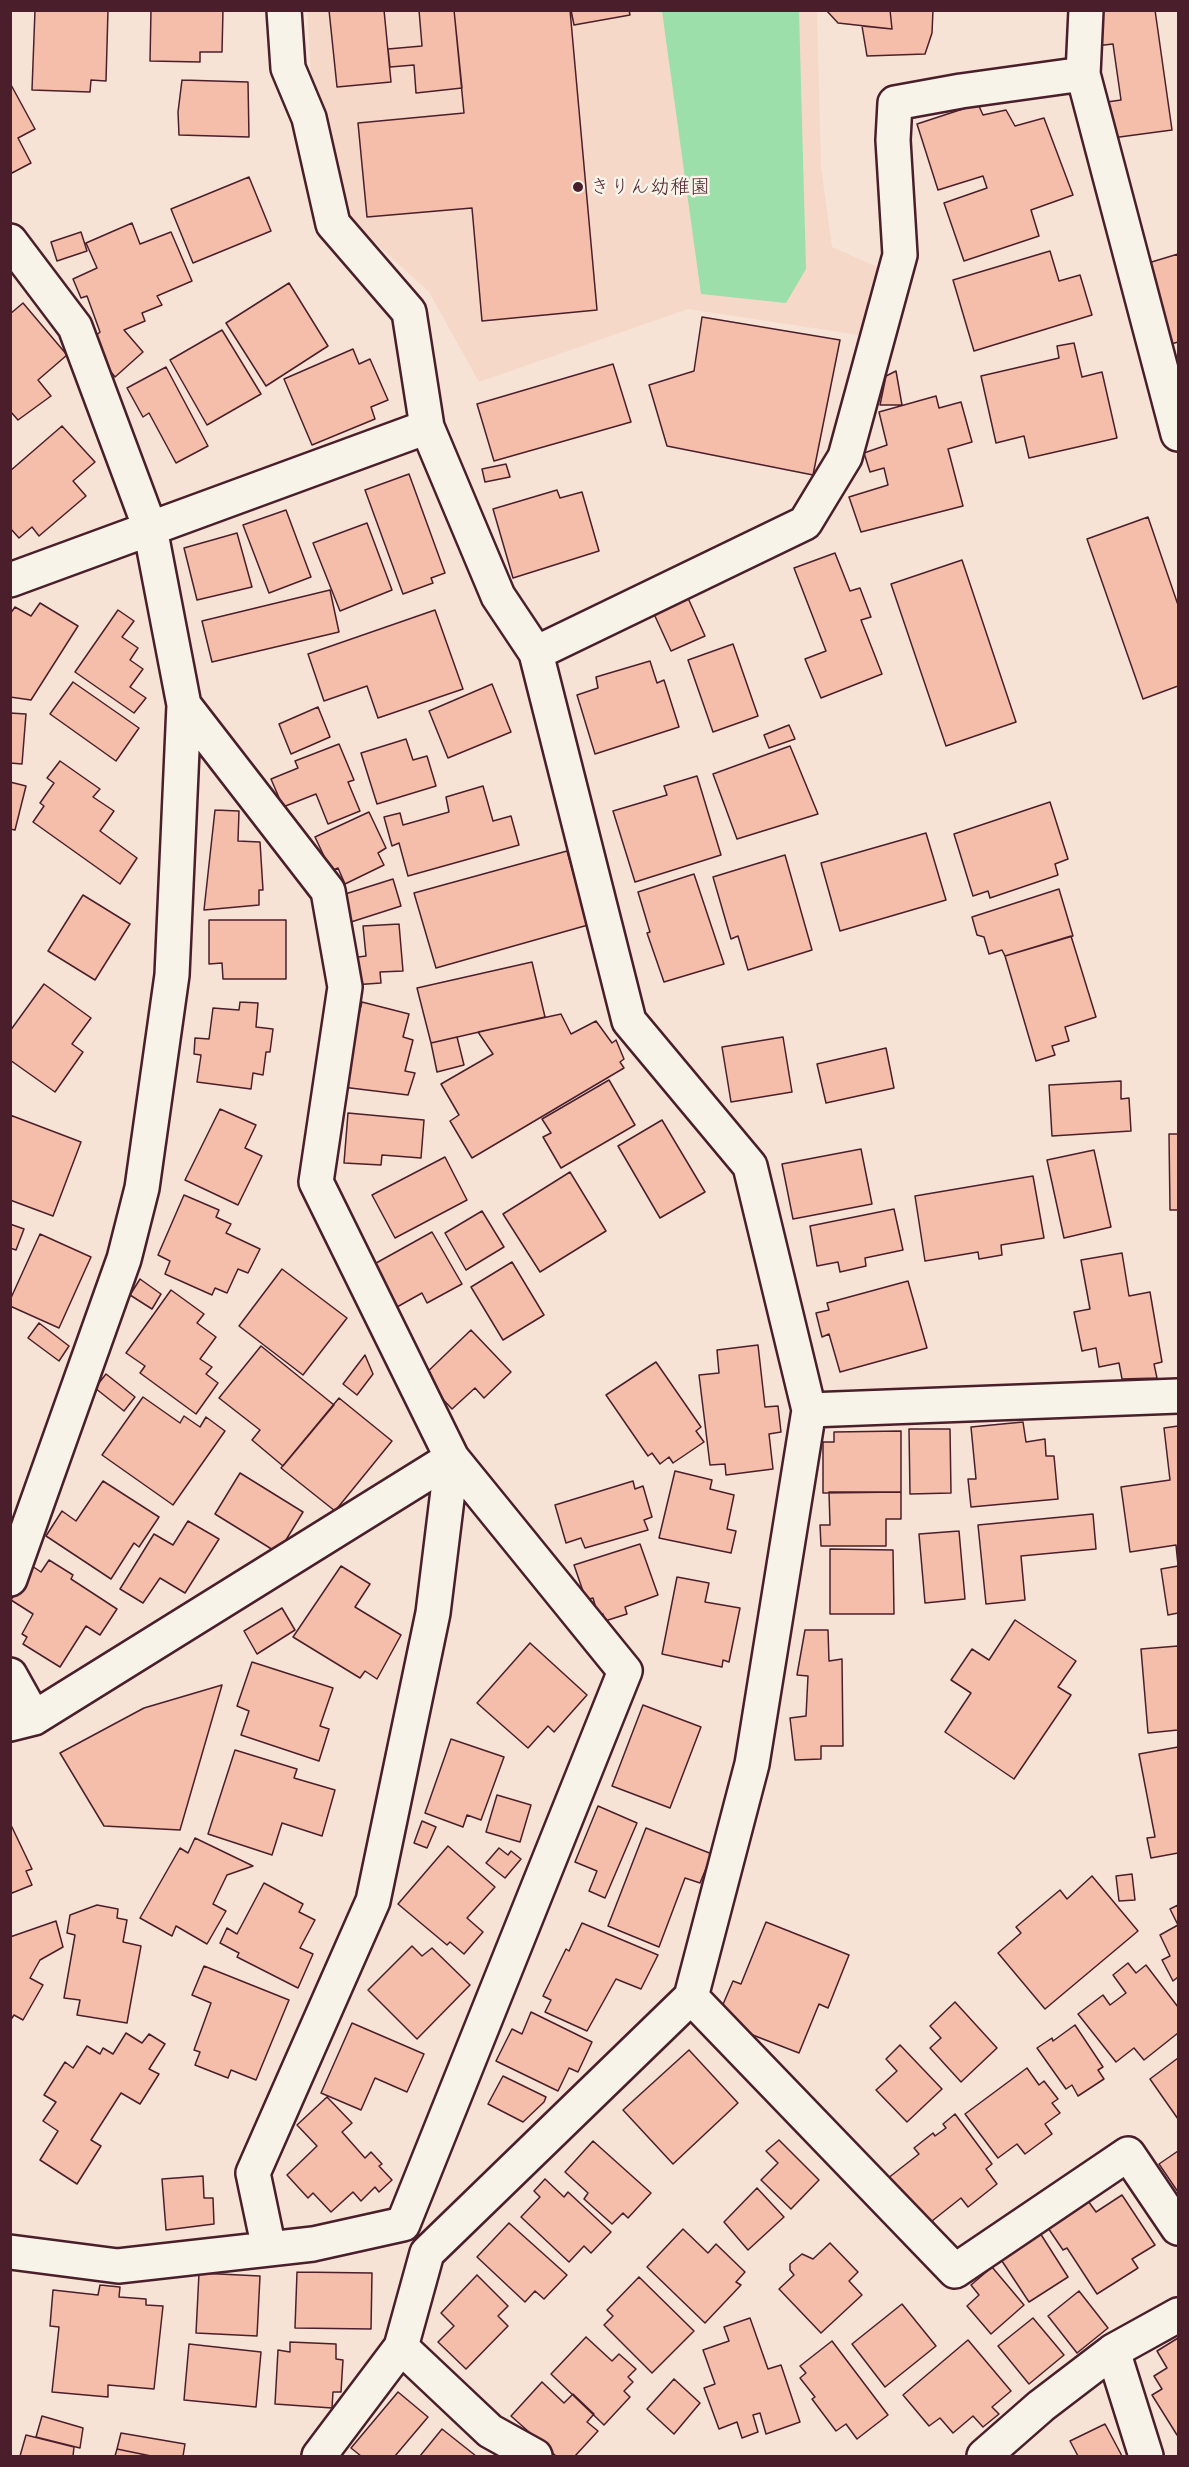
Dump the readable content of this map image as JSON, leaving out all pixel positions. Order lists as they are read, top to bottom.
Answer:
{
  "places": ["きりん幼稚園"]
}
